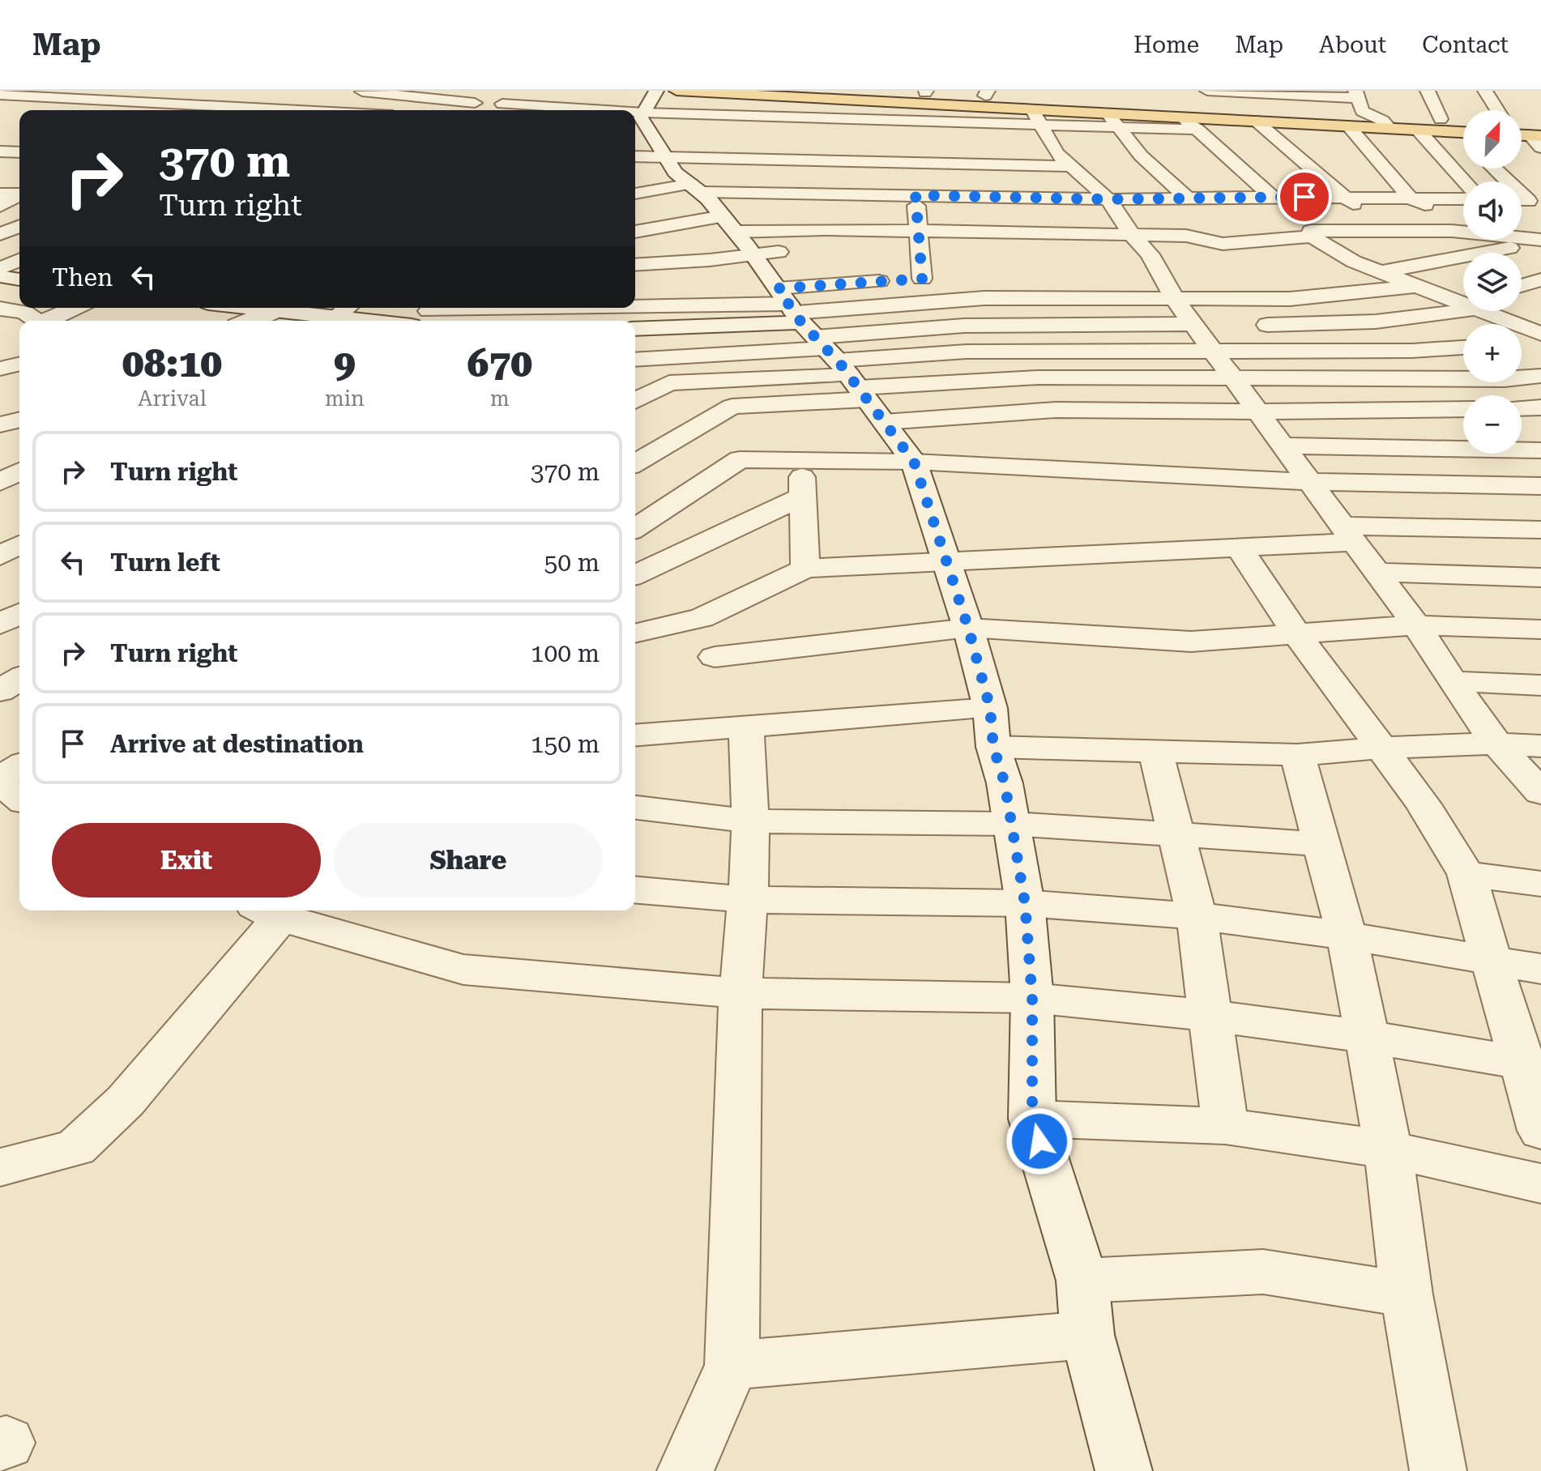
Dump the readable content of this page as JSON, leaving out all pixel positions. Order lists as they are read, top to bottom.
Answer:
{
  "north": "top right",
  "page": {
    "header": "Map",
    "nav": [
      "Home",
      "Map",
      "About",
      "Contact"
    ],
    "map_buttons": ["+", "−"],
    "turn": ["370 m", "Turn right"],
    "then": "Then",
    "eta": [
      "08:10",
      "Arrival",
      "9",
      "min",
      "670",
      "m"
    ],
    "list": [
      {
        "name": "Turn right",
        "value": "370 m"
      },
      {
        "name": "Turn left",
        "value": "50 m"
      },
      {
        "name": "Turn right",
        "value": "100 m"
      },
      {
        "name": "Arrive at destination",
        "value": "150 m"
      }
    ],
    "buttons": ["Exit", "Share"]
  }
}
